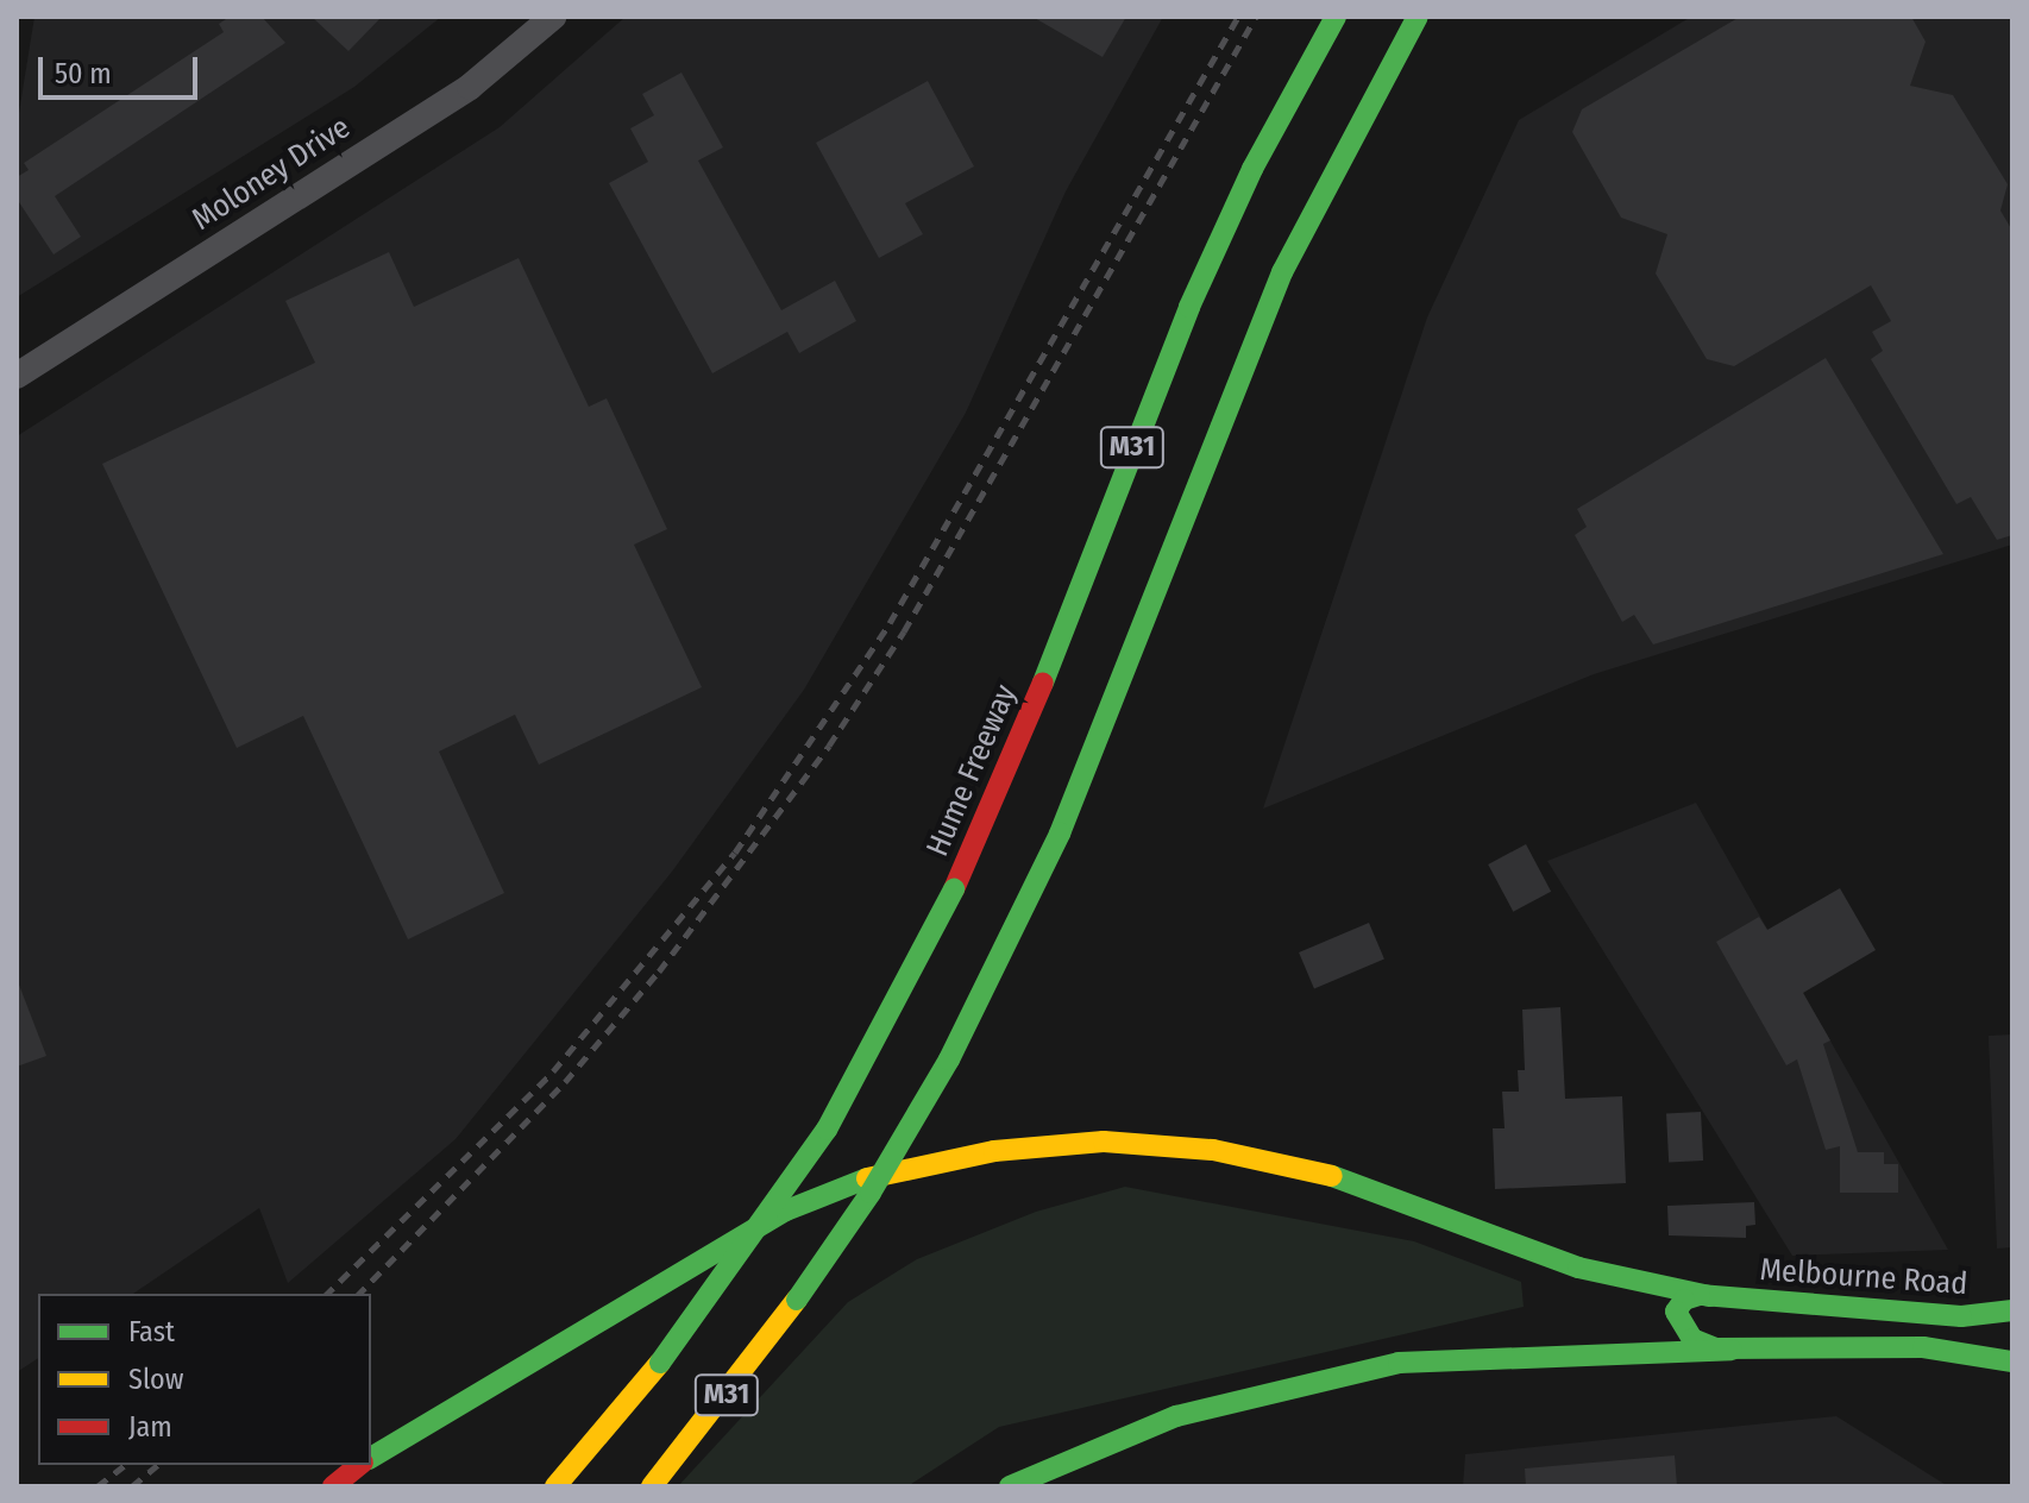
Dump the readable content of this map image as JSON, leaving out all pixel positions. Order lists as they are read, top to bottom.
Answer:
{
  "streets": {
    "main road": ["M31", "Hume Freeway", "Melbourne Road"],
    "street": ["Moloney Drive"]
  },
  "legend": ["Fast", "Slow", "Jam"],
  "scale_bar": "50 m"
}
